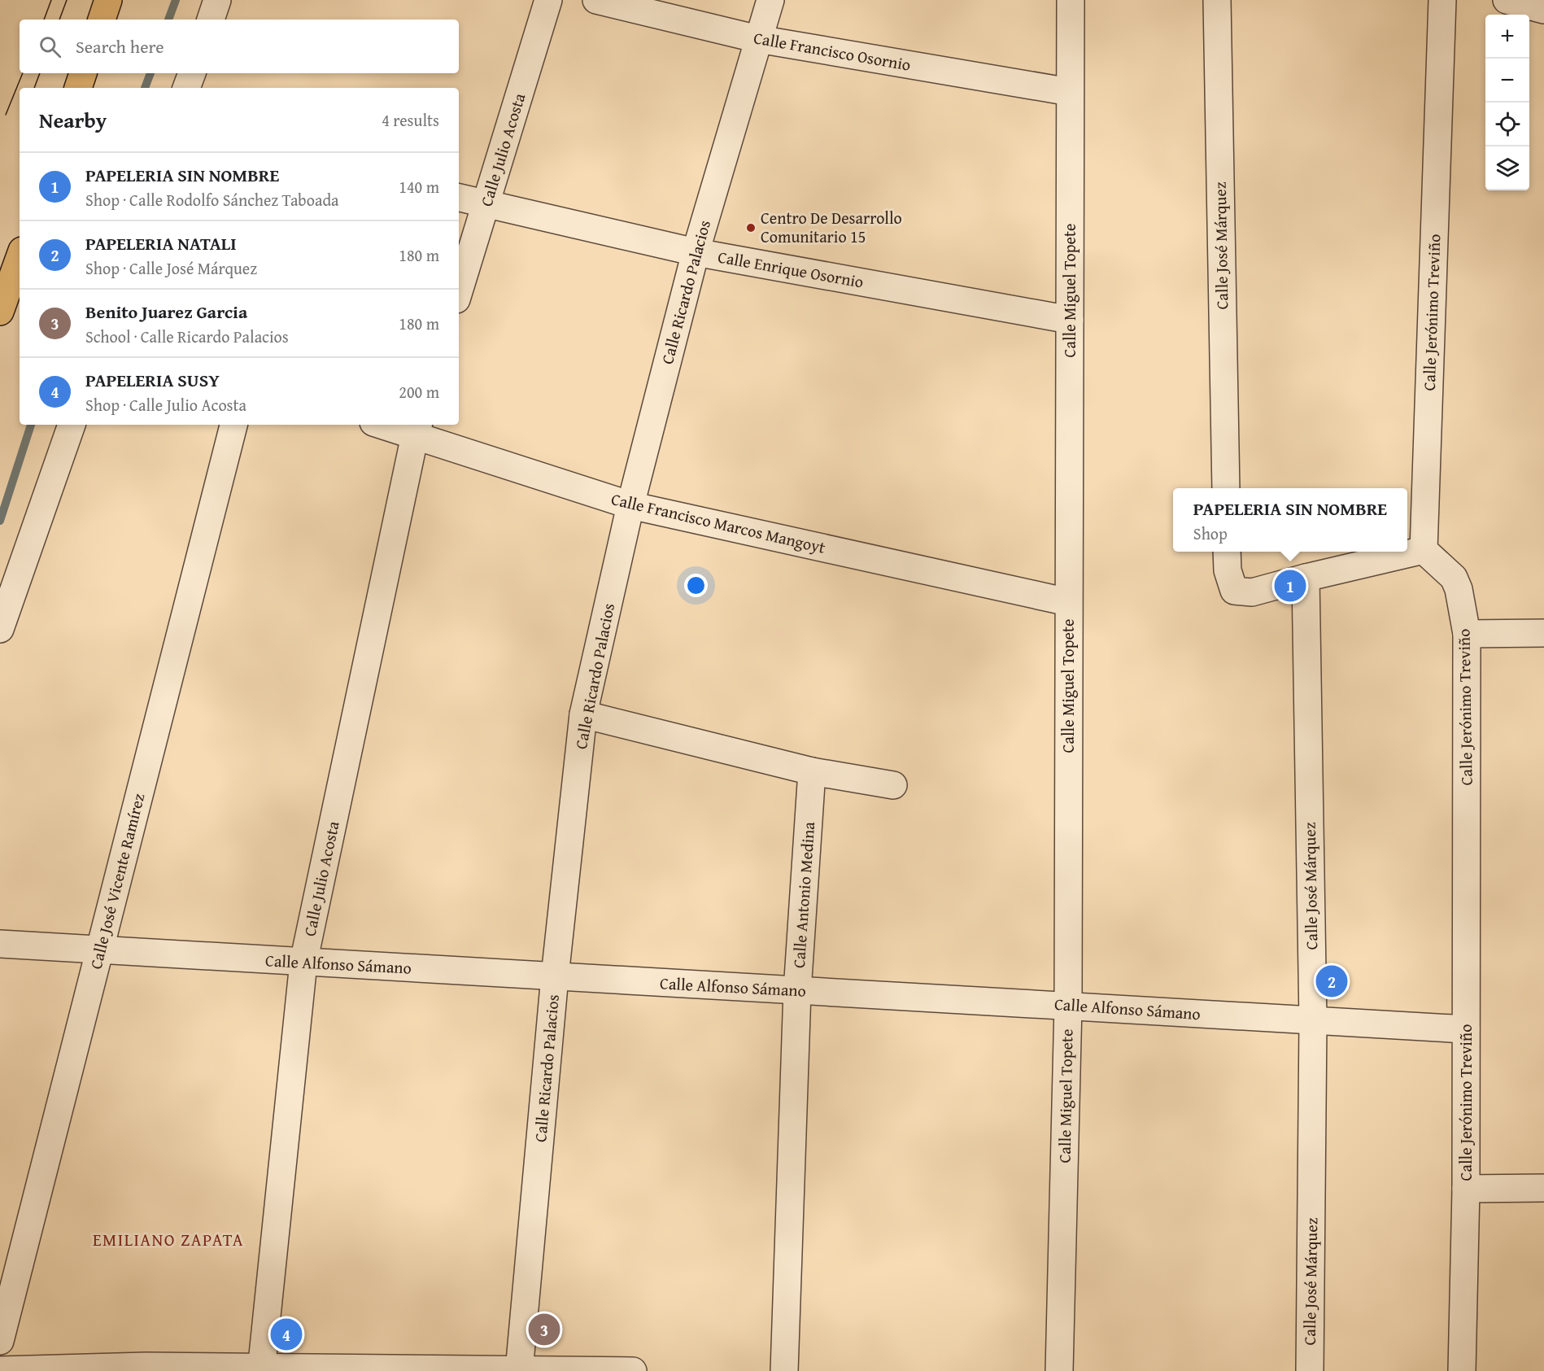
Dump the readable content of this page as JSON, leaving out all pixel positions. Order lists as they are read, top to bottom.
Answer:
{
  "streets": {
    "street": [
      "Calle Francisco Osornio",
      "Calle Julio Acosta",
      "Calle José Márquez",
      "Calle Enrique Osornio",
      "Calle Miguel Topete",
      "Calle Ricardo Palacios",
      "Calle Jerónimo Treviño",
      "Calle Francisco Marcos Mangoyt",
      "Calle José Vicente Ramírez",
      "Calle Antonio Medina",
      "Calle Alfonso Sámano"
    ]
  },
  "crossings": [
    ["Calle Francisco Osornio", "Calle Miguel Topete"],
    ["Calle Francisco Osornio", "Calle Ricardo Palacios"],
    ["Calle Julio Acosta", "Calle Enrique Osornio"],
    ["Calle Julio Acosta", "Calle Francisco Marcos Mangoyt"],
    ["Calle Julio Acosta", "Calle Alfonso Sámano"],
    ["Calle José Márquez", "Calle Alfonso Sámano"],
    ["Calle Enrique Osornio", "Calle Miguel Topete"],
    ["Calle Enrique Osornio", "Calle Ricardo Palacios"],
    ["Calle Miguel Topete", "Calle Francisco Marcos Mangoyt"],
    ["Calle Miguel Topete", "Calle Alfonso Sámano"],
    ["Calle Ricardo Palacios", "Calle Francisco Marcos Mangoyt"],
    ["Calle Ricardo Palacios", "Calle Alfonso Sámano"],
    ["Calle Jerónimo Treviño", "Calle Alfonso Sámano"],
    ["Calle José Vicente Ramírez", "Calle Alfonso Sámano"],
    ["Calle Antonio Medina", "Calle Alfonso Sámano"]
  ],
  "districts": ["EMILIANO ZAPATA"],
  "places": ["Centro De Desarrollo Comunitario 15"],
  "page": {
    "map_buttons": ["+", "−"],
    "search": "Search here",
    "heading": ["Nearby", "4 results"],
    "list": [
      {
        "mark": "1",
        "name": "PAPELERIA SIN NOMBRE",
        "note": "Shop · Calle Rodolfo Sánchez Taboada",
        "value": "140 m"
      },
      {
        "mark": "2",
        "name": "PAPELERIA NATALI",
        "note": "Shop · Calle José Márquez",
        "value": "180 m"
      },
      {
        "mark": "3",
        "name": "Benito Juarez Garcia",
        "note": "School · Calle Ricardo Palacios",
        "value": "180 m"
      },
      {
        "mark": "4",
        "name": "PAPELERIA SUSY",
        "note": "Shop · Calle Julio Acosta",
        "value": "200 m"
      }
    ],
    "popup": ["PAPELERIA SIN NOMBRE", "Shop"],
    "pins": [
      "1",
      "2",
      "3",
      "4"
    ]
  }
}
